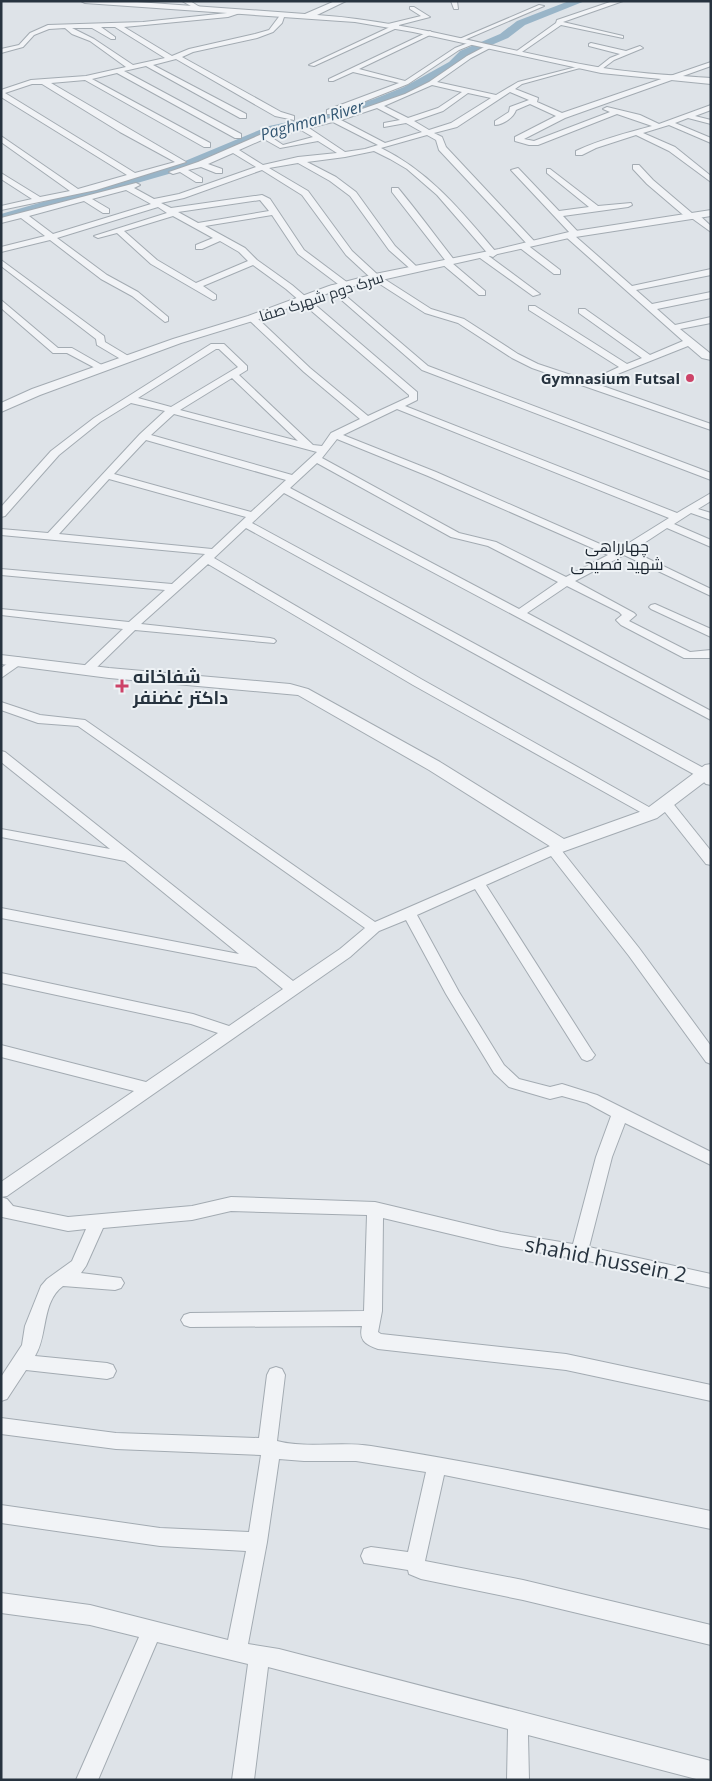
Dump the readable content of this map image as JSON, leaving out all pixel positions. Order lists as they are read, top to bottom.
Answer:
{
  "streets": {
    "street": ["سرک دوم شهرک صفا", "shahid hussein 2"]
  },
  "districts": ["چهارراهی شهید فصیحی"],
  "water": ["Paghman River"],
  "places": {
    "other": ["Gymnasium Futsal"],
    "health": ["شفاخانه داکتر غضنفر"]
  }
}
